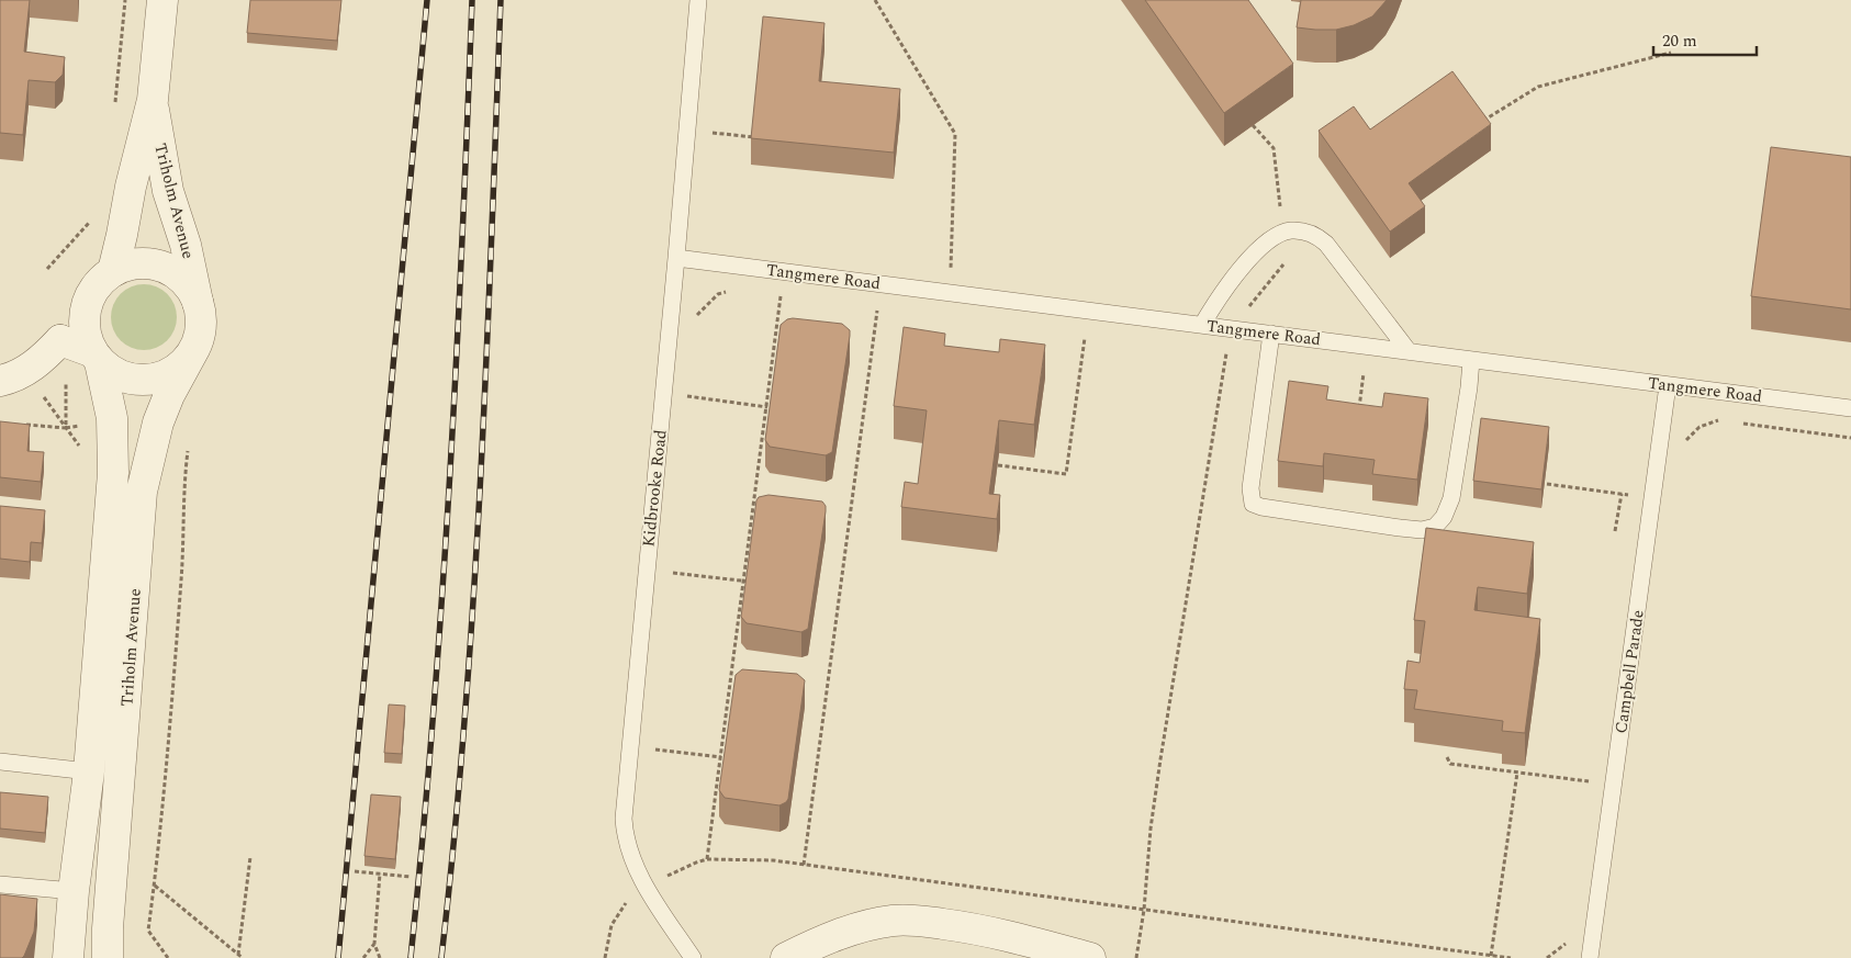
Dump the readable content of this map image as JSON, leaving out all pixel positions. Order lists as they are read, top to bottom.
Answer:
{
  "streets": {
    "street": ["Triholm Avenue"],
    "lane": ["Tangmere Road", "Kidbrooke Road", "Campbell Parade"]
  },
  "crossings": [
    ["Tangmere Road", "Kidbrooke Road"],
    ["Tangmere Road", "Campbell Parade"]
  ],
  "scale_bar": "20 m"
}
